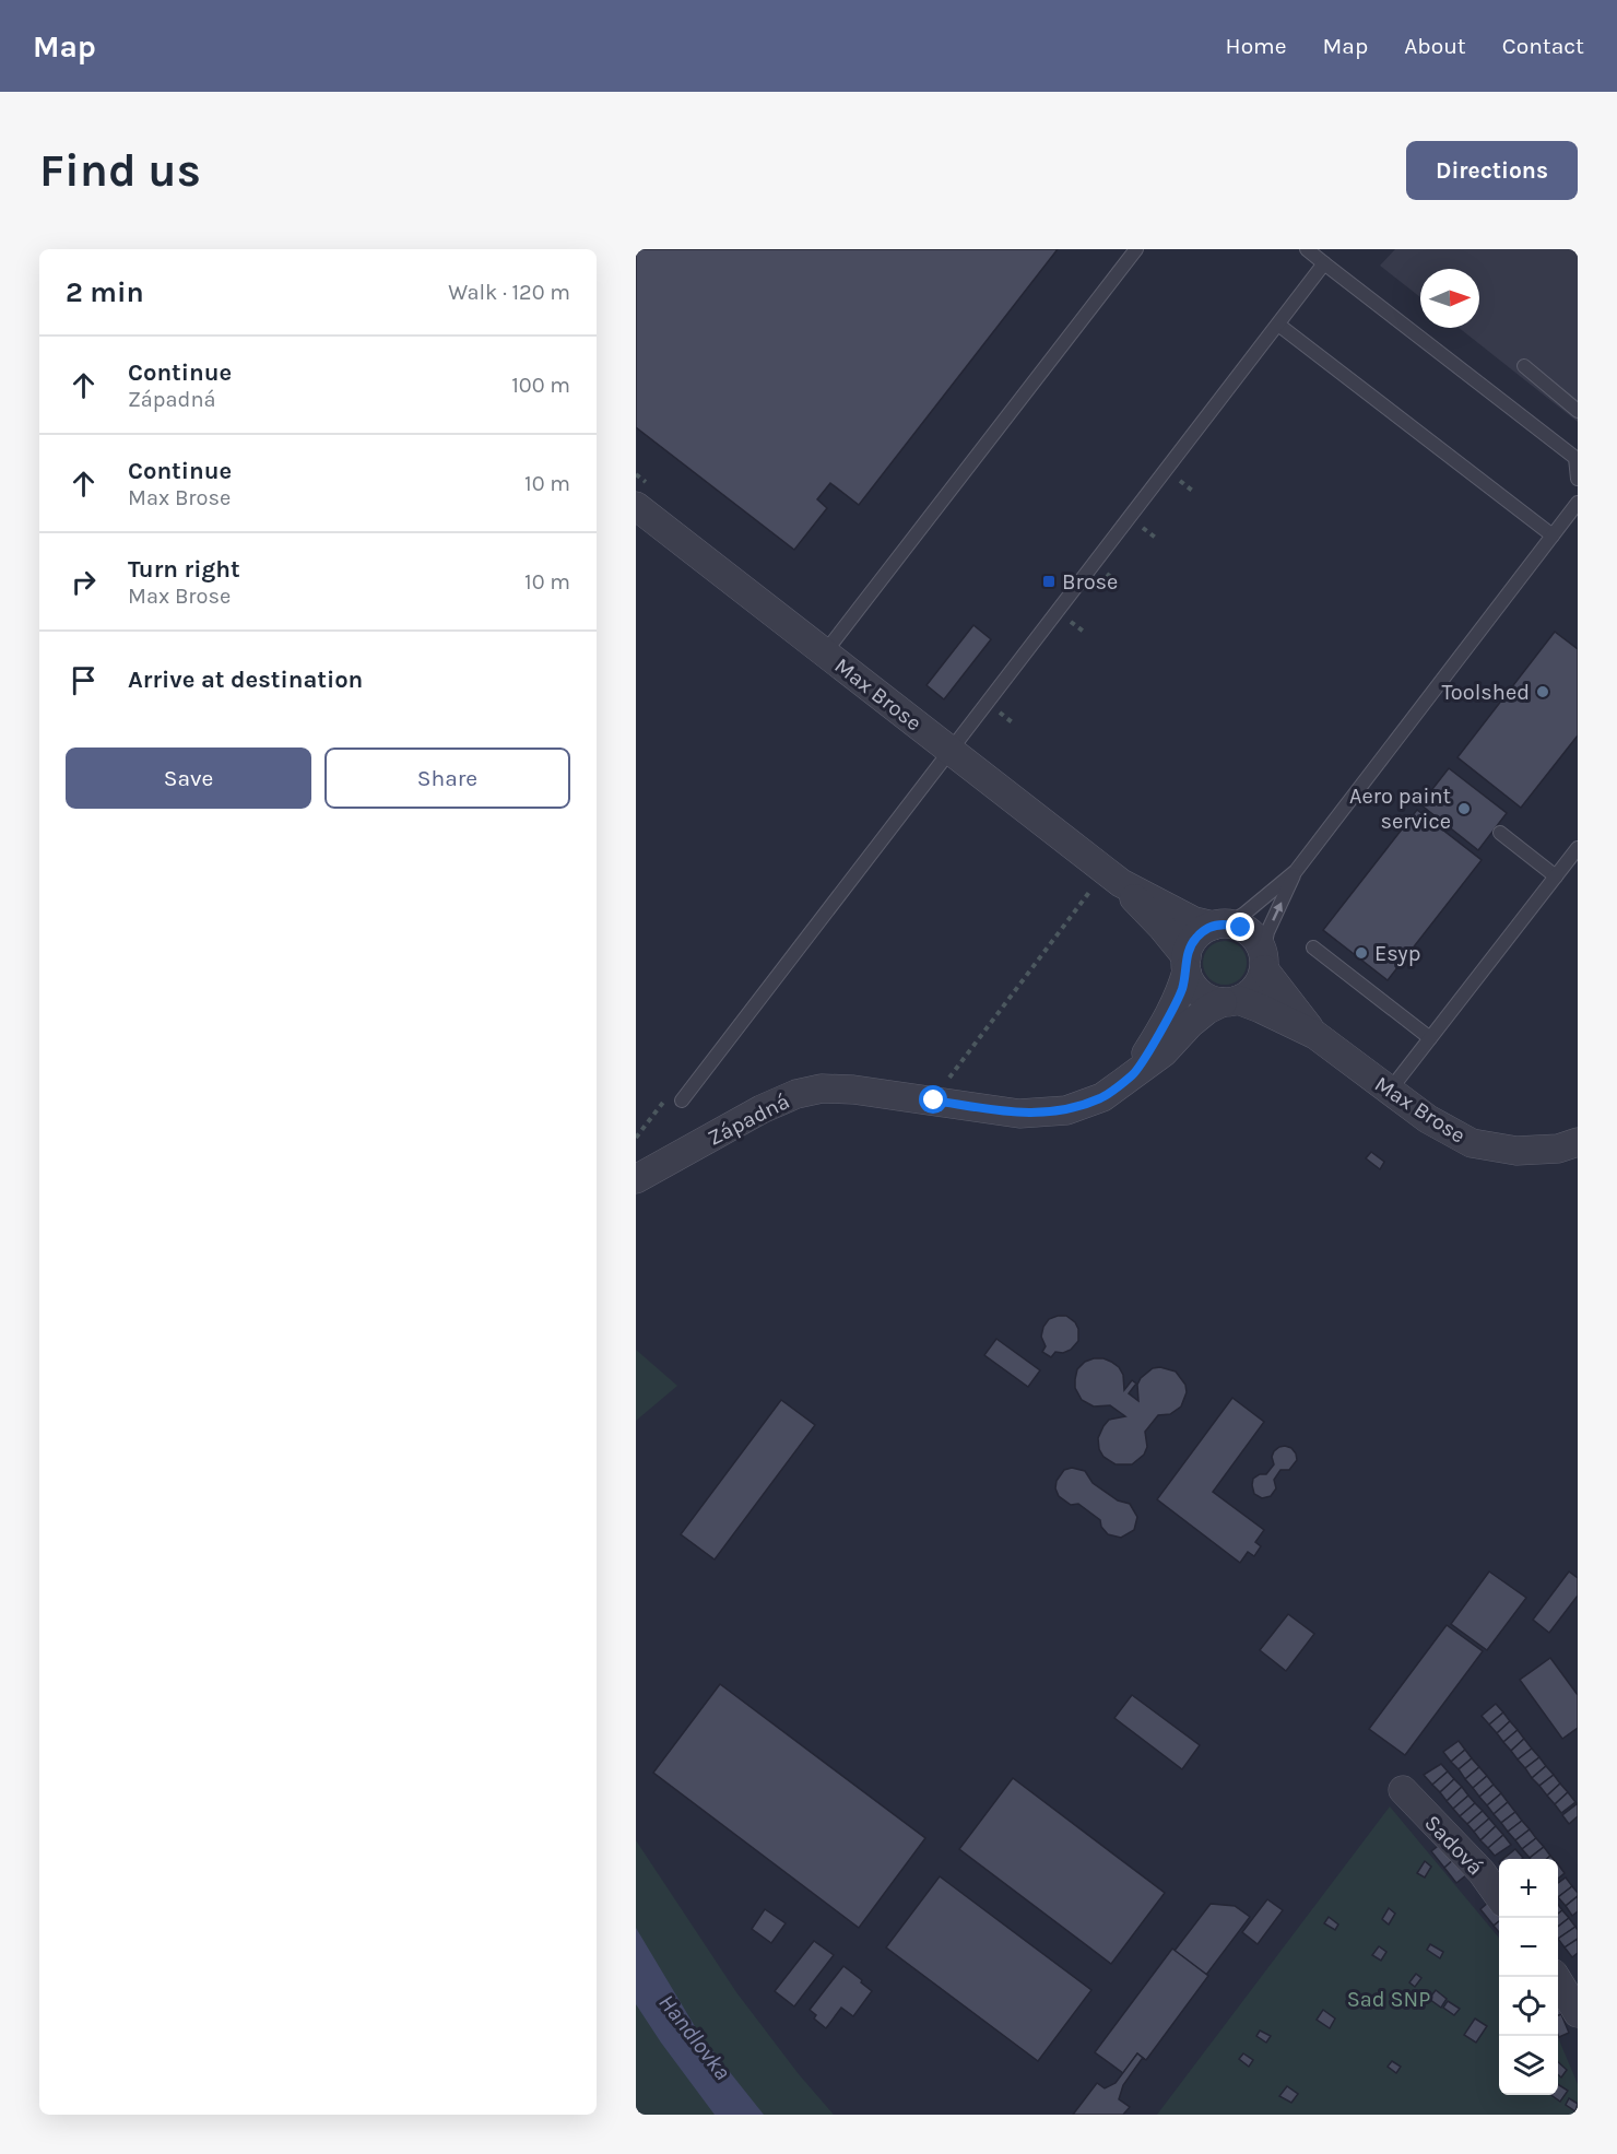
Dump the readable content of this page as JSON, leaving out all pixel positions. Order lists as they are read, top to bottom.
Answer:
{
  "streets": {
    "street": ["Max Brose", "Západná", "Sadová"]
  },
  "crossings": [
    ["Max Brose", "Západná"]
  ],
  "water": ["Handlovka"],
  "parks": ["Sad SNP"],
  "places": {
    "transit": ["Brose"],
    "other": ["Toolshed", "Aero paint service", "Esyp"]
  },
  "north": "right",
  "page": {
    "header": "Map",
    "nav": [
      "Home",
      "Map",
      "About",
      "Contact"
    ],
    "buttons": [
      "Directions",
      ["Save", "Share"]
    ],
    "title": "Find us",
    "heading": ["2 min", "Walk · 120 m"],
    "list": [
      ["Continue", "Západná", "100 m"],
      ["Continue", "Max Brose", "10 m"],
      ["Turn right", "Max Brose", "10 m"],
      "Arrive at destination"
    ],
    "map_buttons": ["+", "−"]
  }
}
